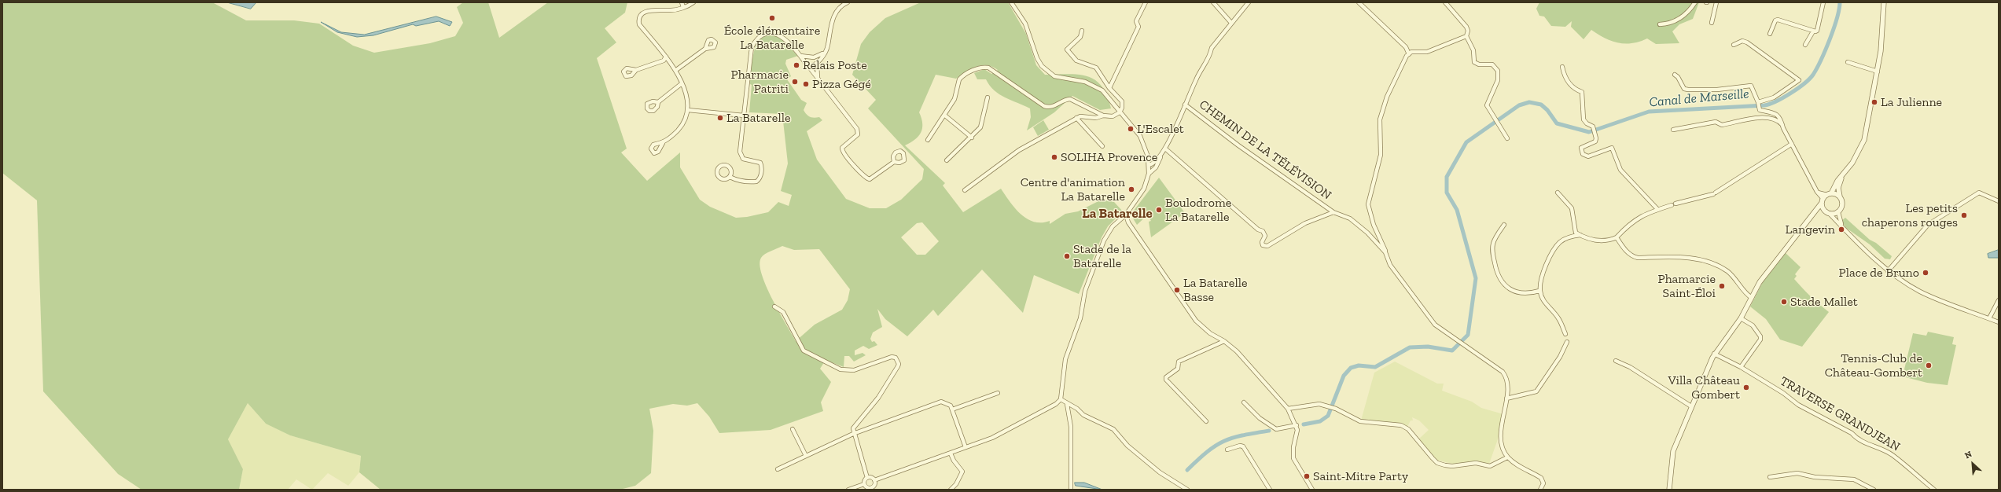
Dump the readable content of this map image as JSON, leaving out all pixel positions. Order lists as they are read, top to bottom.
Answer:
{
  "streets": {
    "street": ["CHEMIN DE LA TÉLÉVISION", "TRAVERSE GRANDJEAN"]
  },
  "districts": ["La Batarelle"],
  "water": ["Canal de Marseille"],
  "places": [
    "École élémentaire La Batarelle",
    "Relais Poste",
    "Pharmacie Patriti",
    "Pizza Gégé",
    "La Julienne",
    "La Batarelle",
    "L'Escalet",
    "SOLIHA Provence",
    "Centre d'animation La Batarelle",
    "Boulodrome La Batarelle",
    "Les petits chaperons rouges",
    "Langevin",
    "Stade de la Batarelle",
    "Place de Bruno",
    "Phamarcie Saint-Éloi",
    "La Batarelle Basse",
    "Stade Mallet",
    "Tennis-Club de Château-Gombert",
    "Villa Château Gombert",
    "Saint-Mitre Party"
  ],
  "north": "top left"
}
